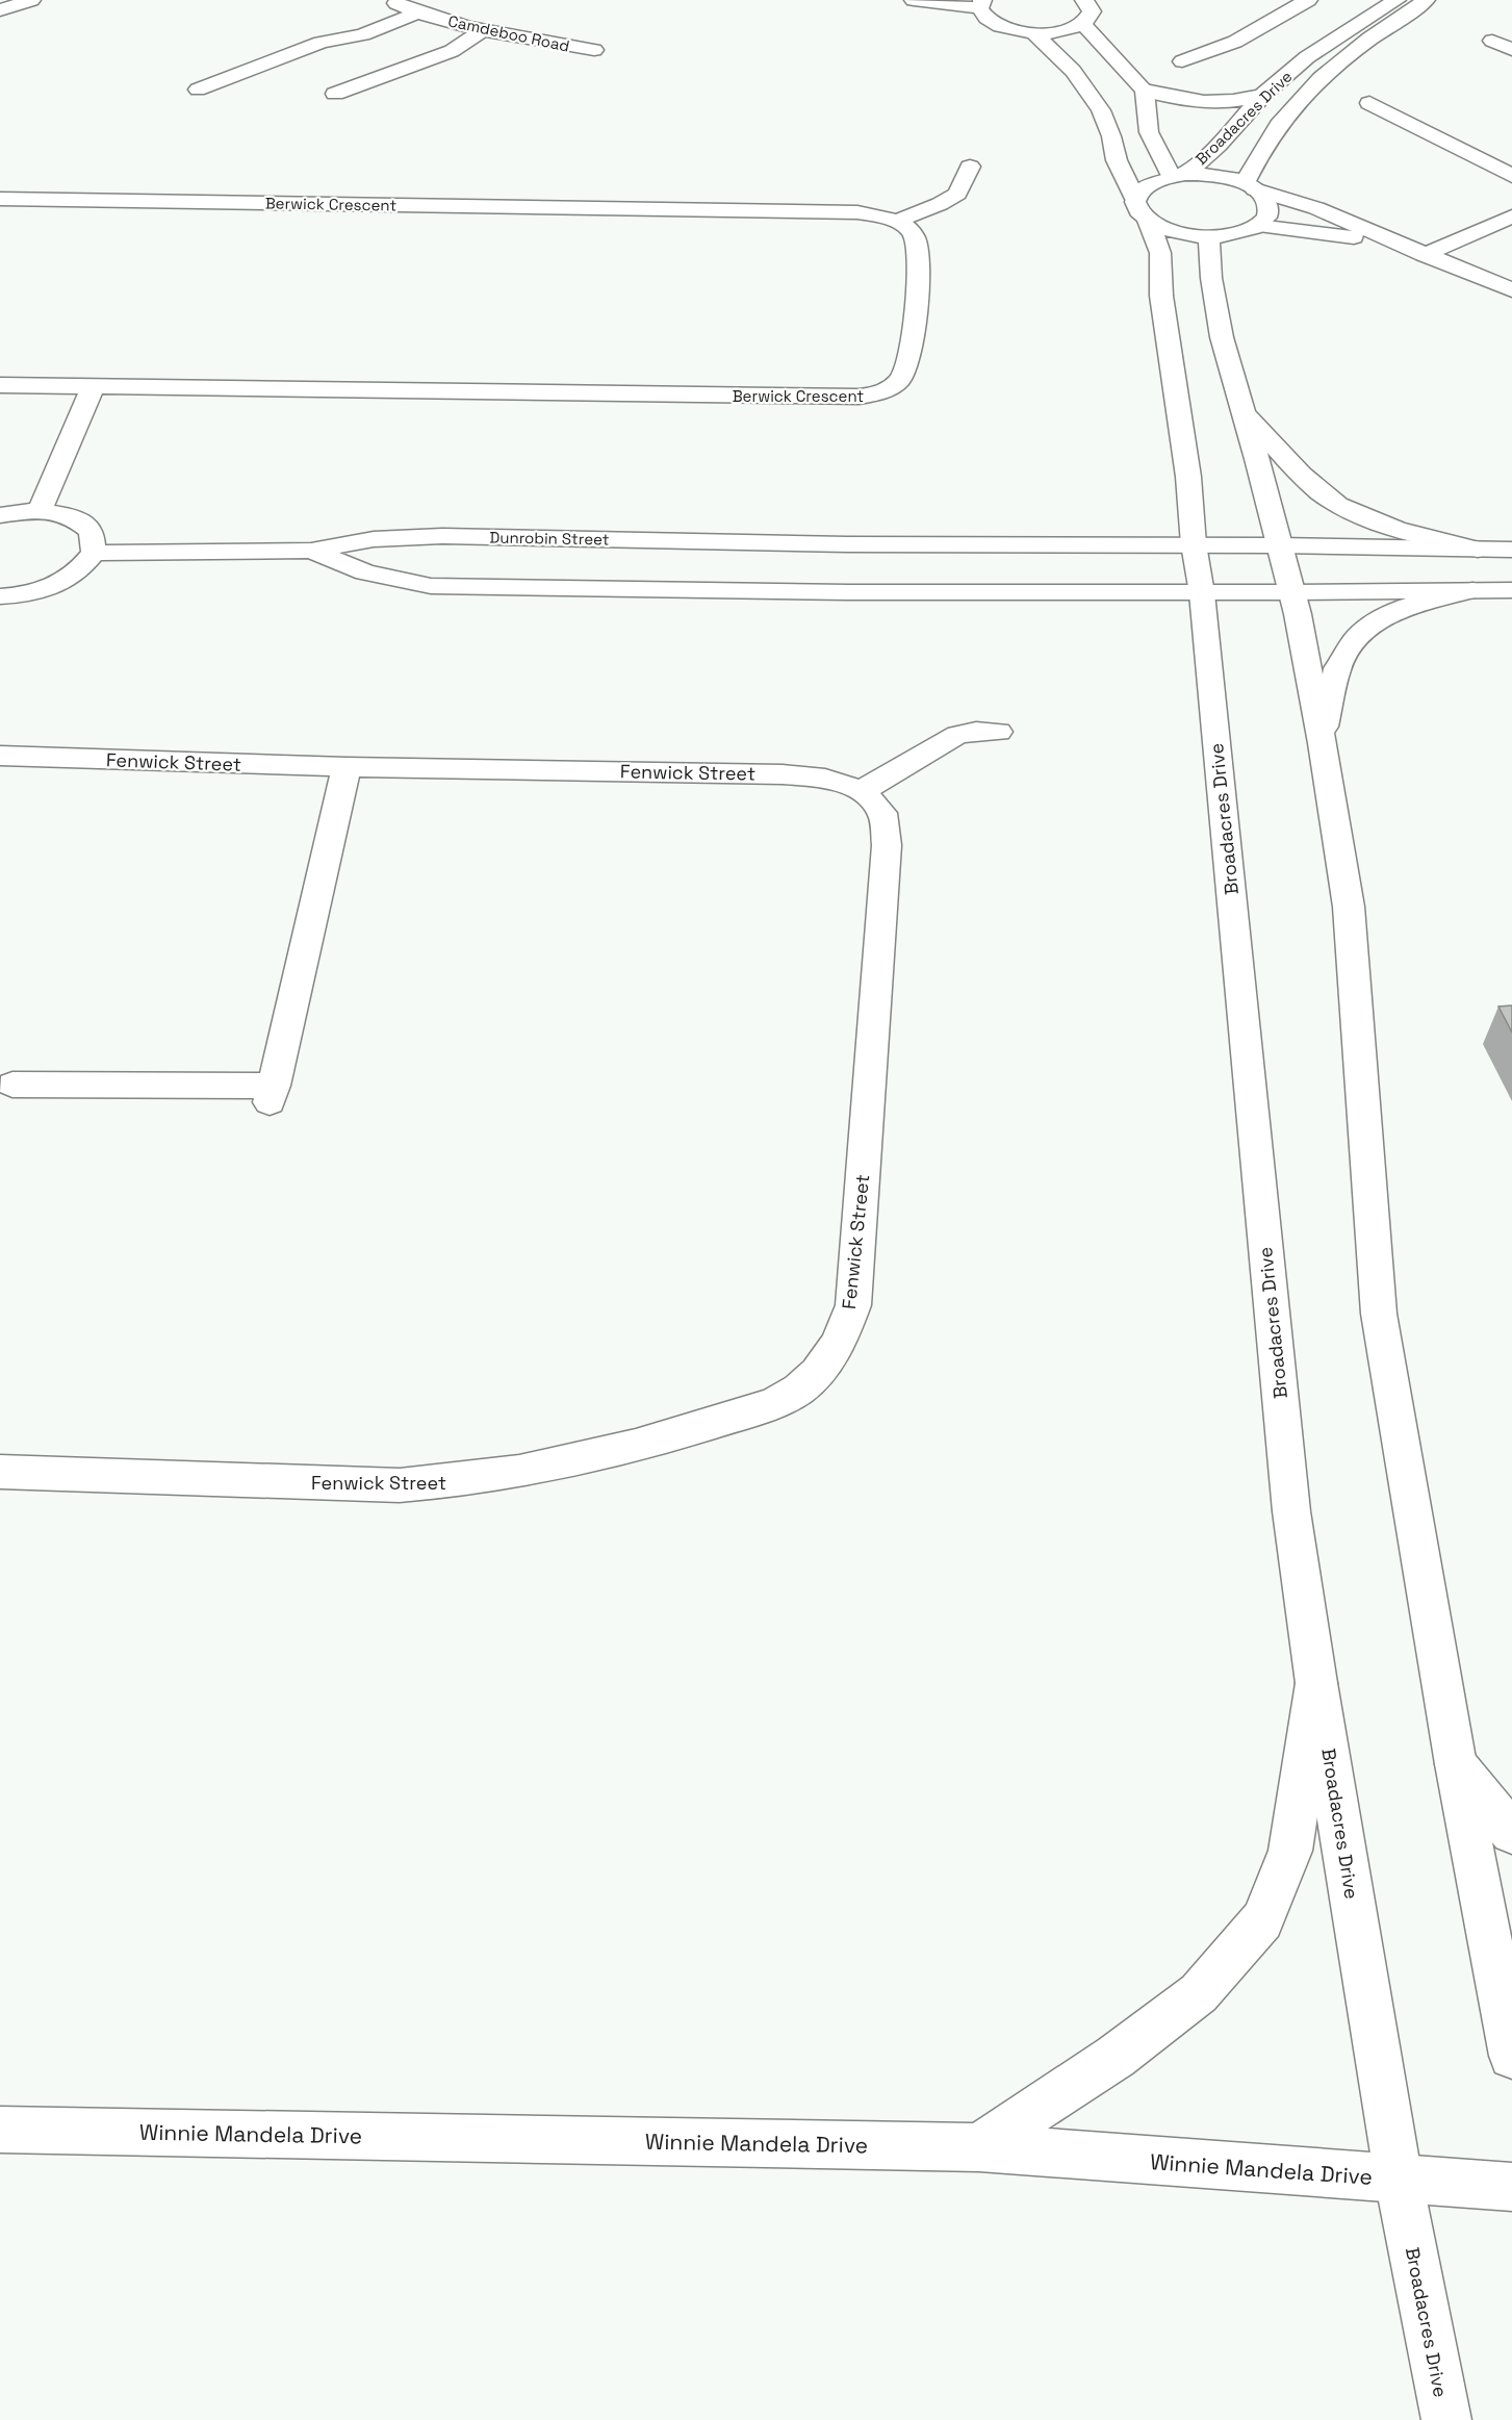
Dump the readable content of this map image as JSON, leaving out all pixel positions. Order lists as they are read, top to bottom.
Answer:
{
  "streets": {
    "street": [
      "Camdeboo Road",
      "Broadacres Drive",
      "Berwick Crescent",
      "Dunrobin Street",
      "Fenwick Street",
      "Winnie Mandela Drive"
    ]
  },
  "crossings": [
    ["Broadacres Drive", "Dunrobin Street"],
    ["Broadacres Drive", "Winnie Mandela Drive"]
  ]
}
